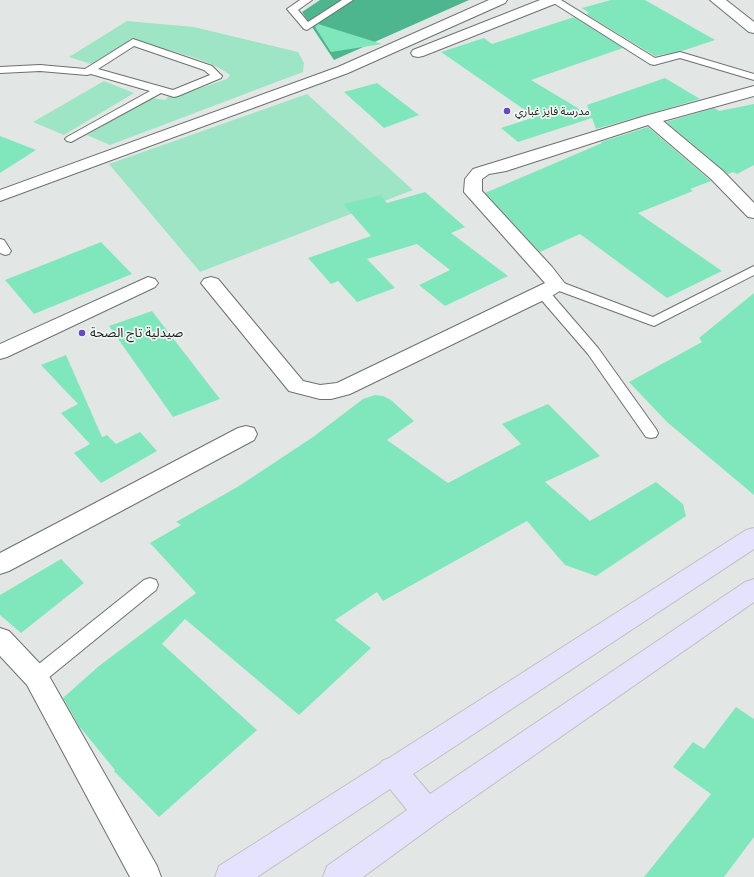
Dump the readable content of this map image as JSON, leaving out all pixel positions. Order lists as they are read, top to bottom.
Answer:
{
  "places": ["مدرسة فايز غباري", "صيدلية تاج الصحة"]
}
